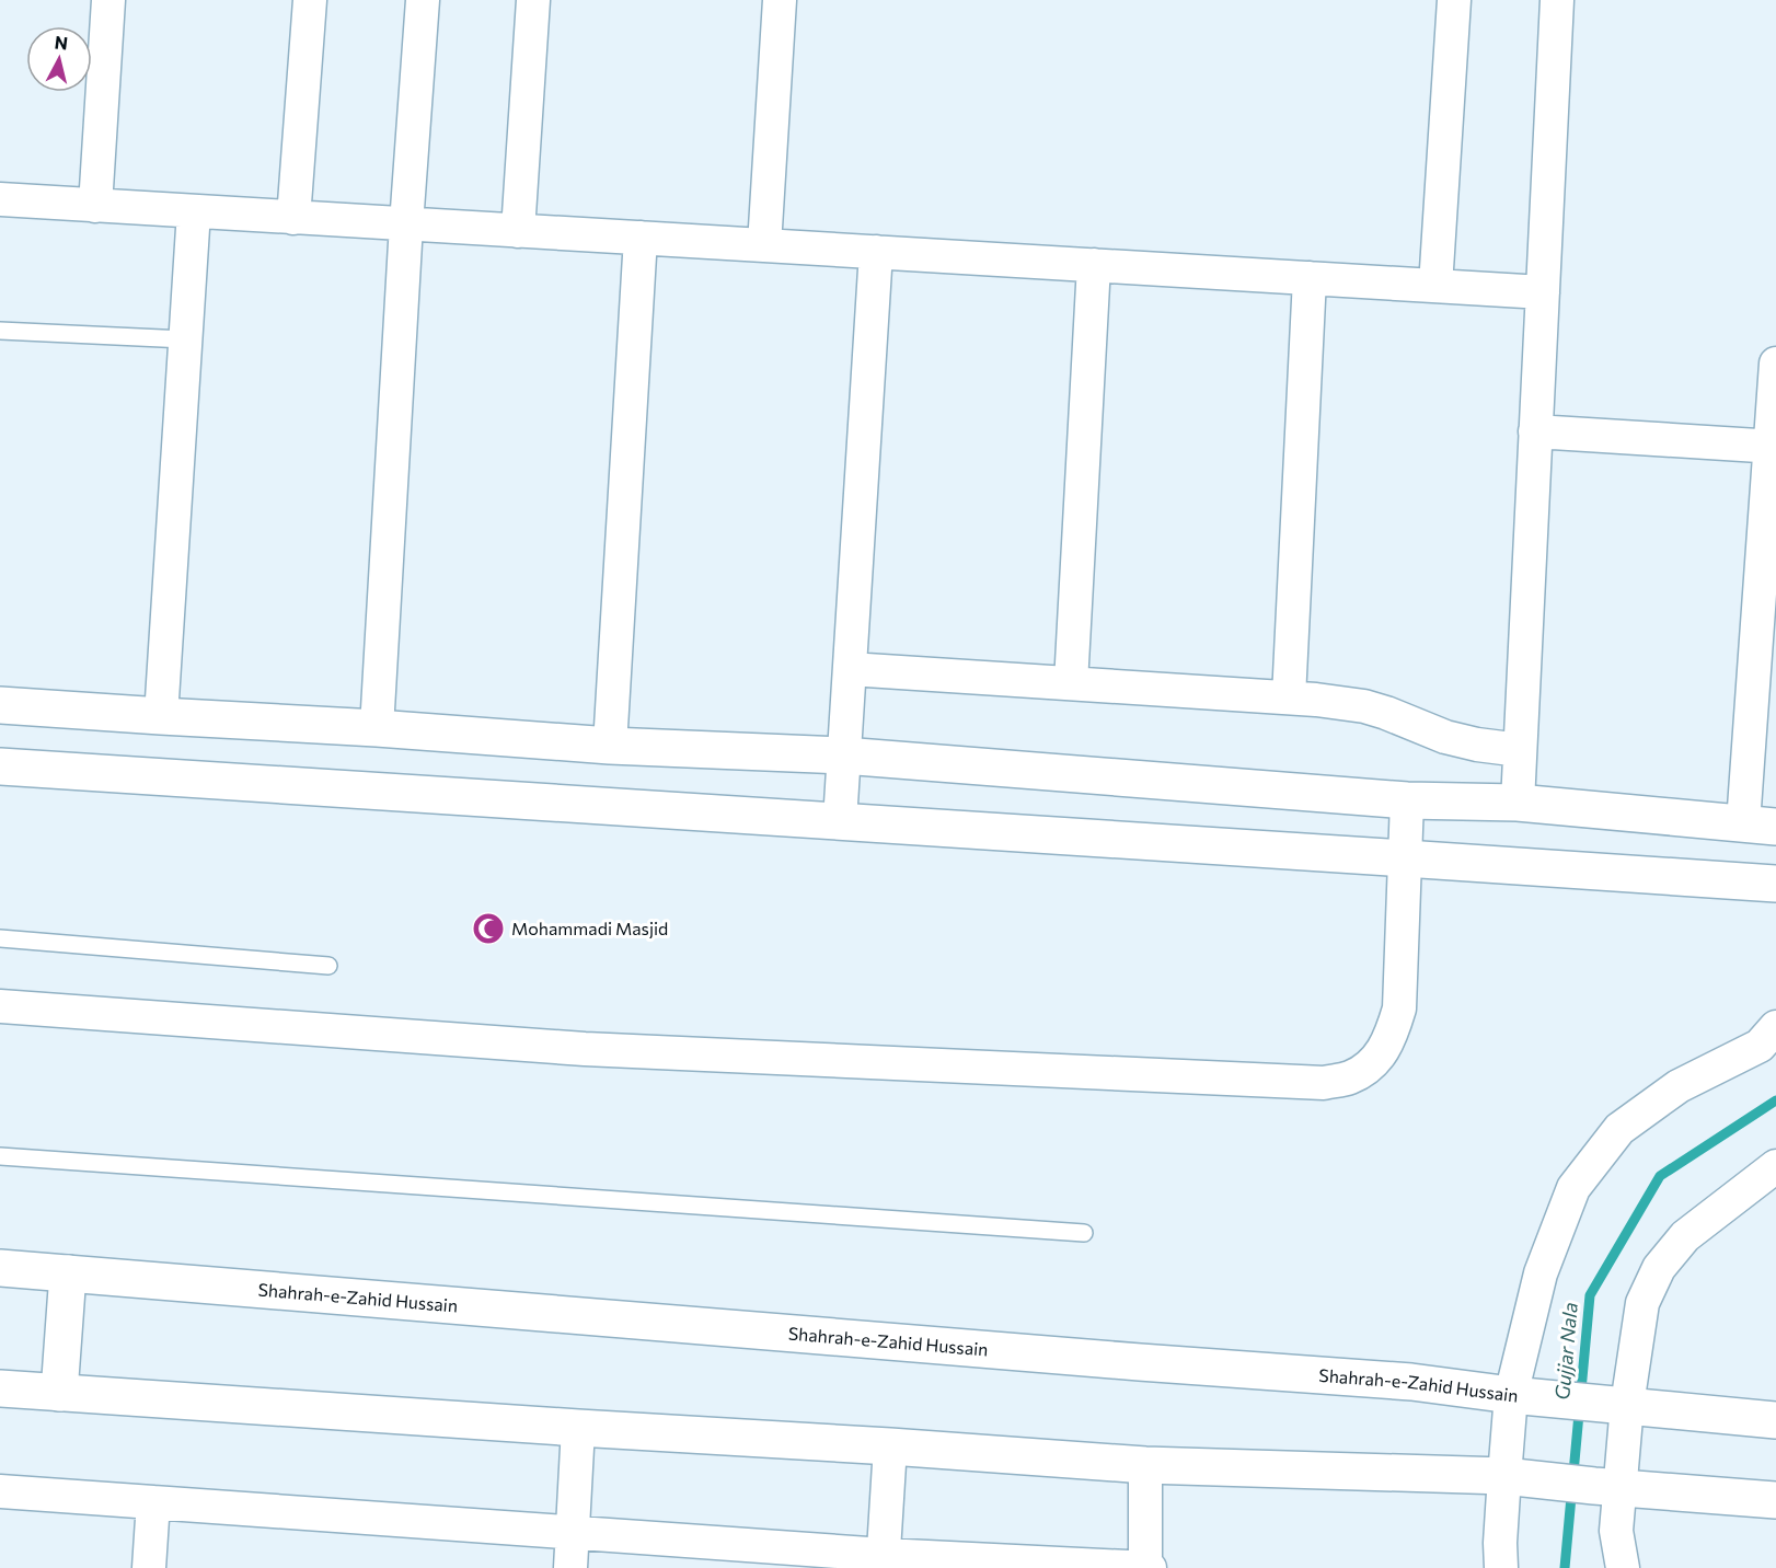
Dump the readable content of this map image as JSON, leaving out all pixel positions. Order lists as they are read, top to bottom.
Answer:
{
  "streets": {
    "main road": ["Shahrah-e-Zahid Hussain"]
  },
  "water": ["Gujjar Nala"],
  "places": {
    "mosque": ["Mohammadi Masjid"]
  },
  "north": "top"
}
